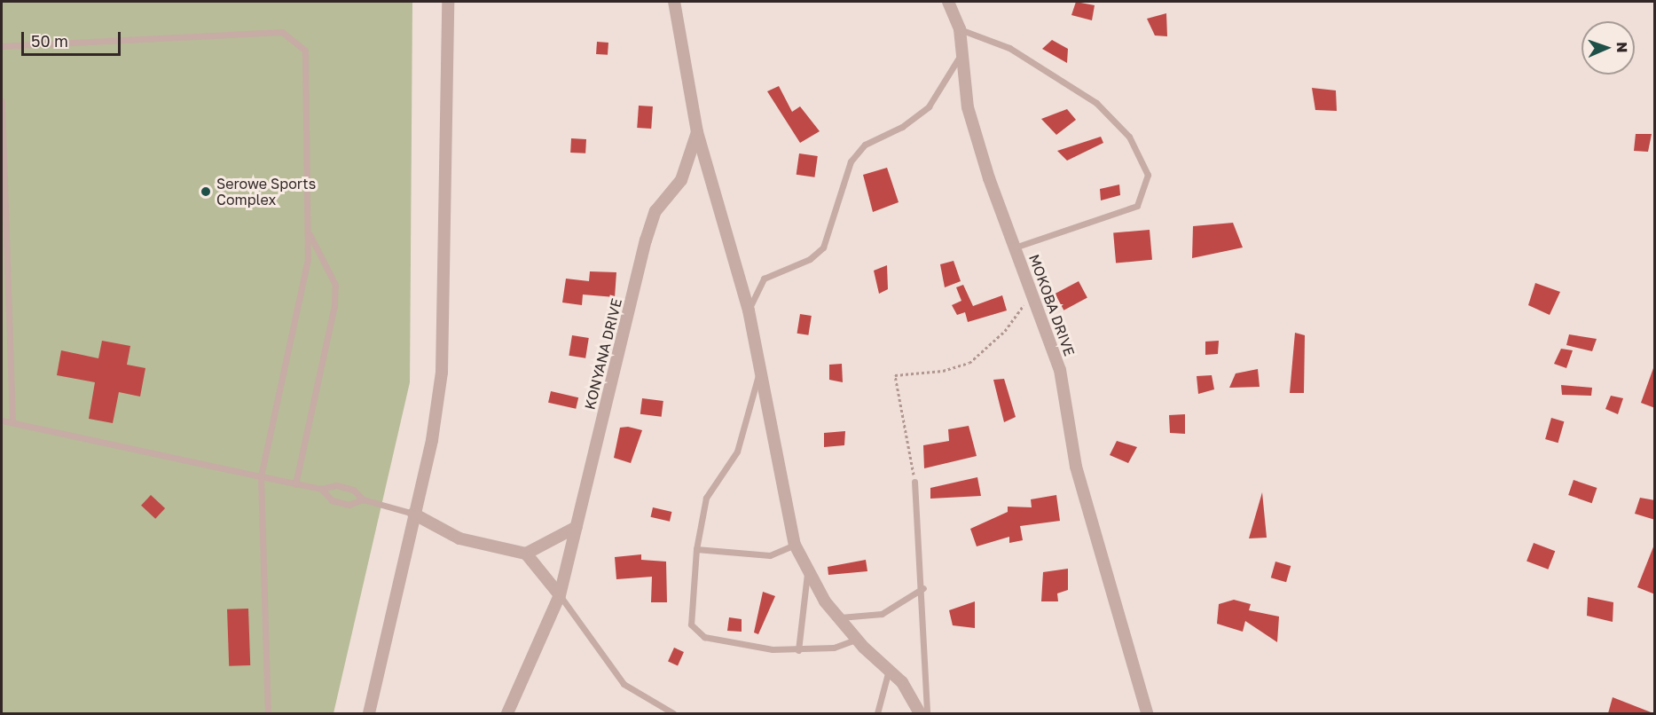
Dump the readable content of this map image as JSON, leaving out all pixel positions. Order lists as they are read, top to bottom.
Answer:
{
  "streets": {
    "street": ["MOKOBA DRIVE", "KONYANA DRIVE"]
  },
  "places": ["Serowe Sports Complex"],
  "scale_bar": "50 m",
  "north": "right"
}
